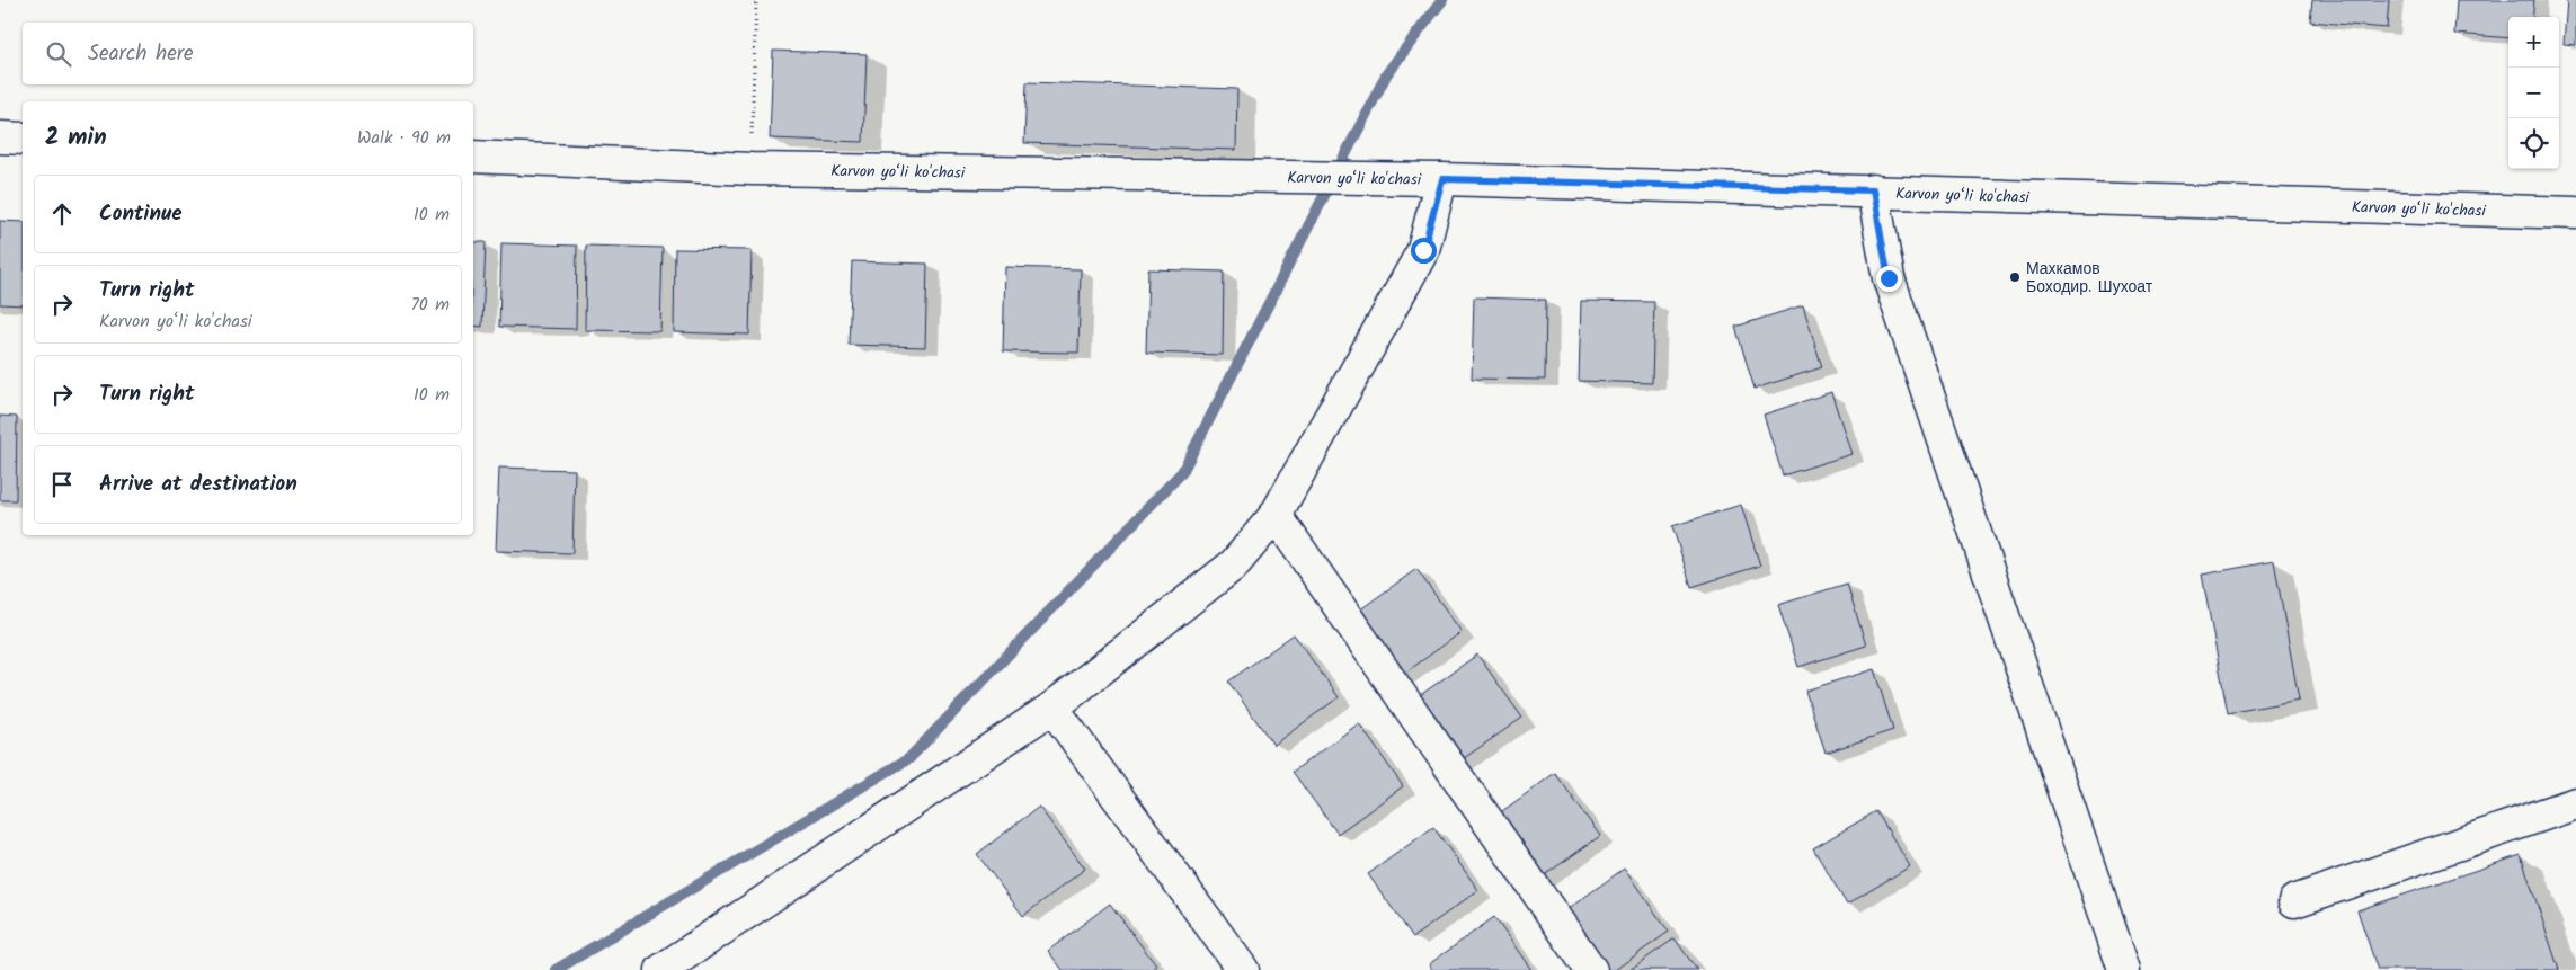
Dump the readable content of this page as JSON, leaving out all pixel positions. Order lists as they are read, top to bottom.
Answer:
{
  "streets": {
    "street": ["Karvon yo‘li ko'chasi"]
  },
  "places": ["Махкамов Боходир. Шухоат"],
  "page": {
    "map_buttons": ["+", "−"],
    "search": "Search here",
    "heading": ["2 min", "Walk · 90 m"],
    "list": [
      ["Continue", "10 m"],
      ["Turn right", "Karvon yo‘li ko'chasi", "70 m"],
      ["Turn right", "10 m"],
      "Arrive at destination"
    ]
  }
}
